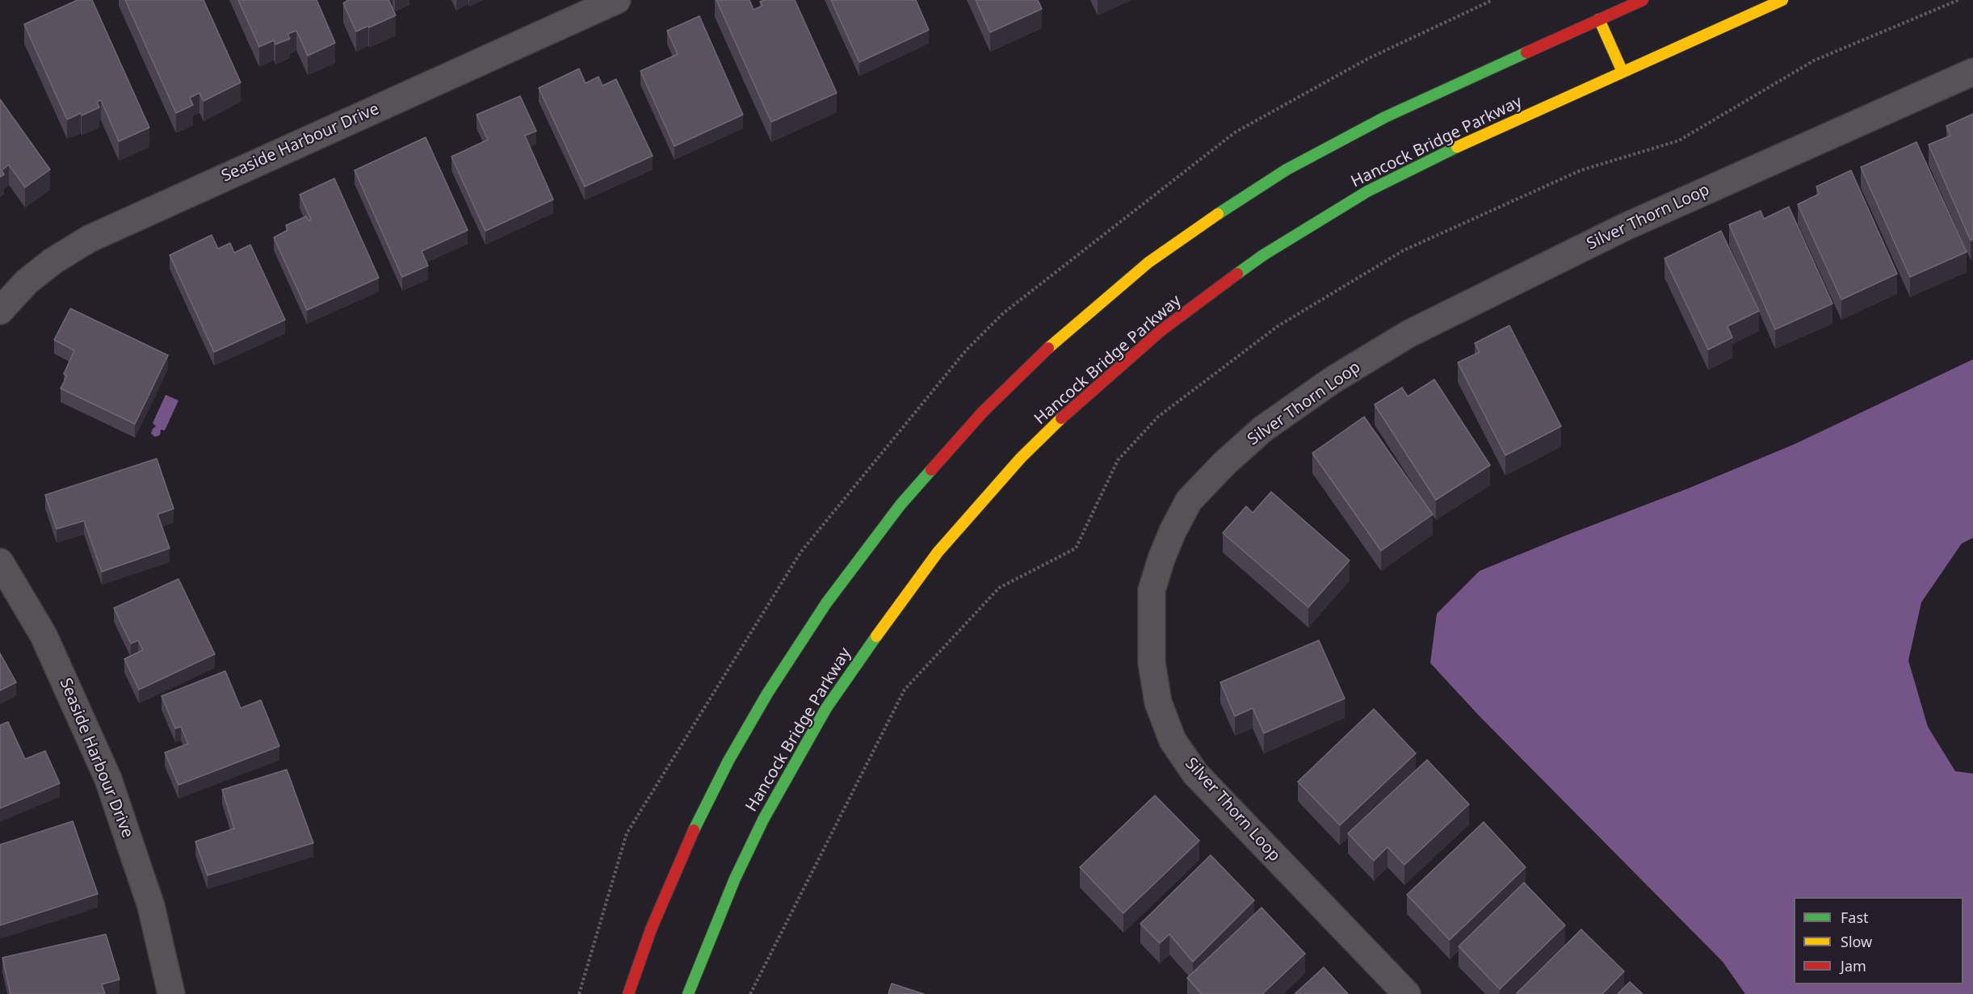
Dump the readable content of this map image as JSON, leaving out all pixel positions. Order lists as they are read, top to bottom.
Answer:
{
  "streets": {
    "main road": ["Hancock Bridge Parkway"],
    "street": ["Seaside Harbour Drive", "Silver Thorn Loop"]
  },
  "legend": ["Fast", "Slow", "Jam"]
}
